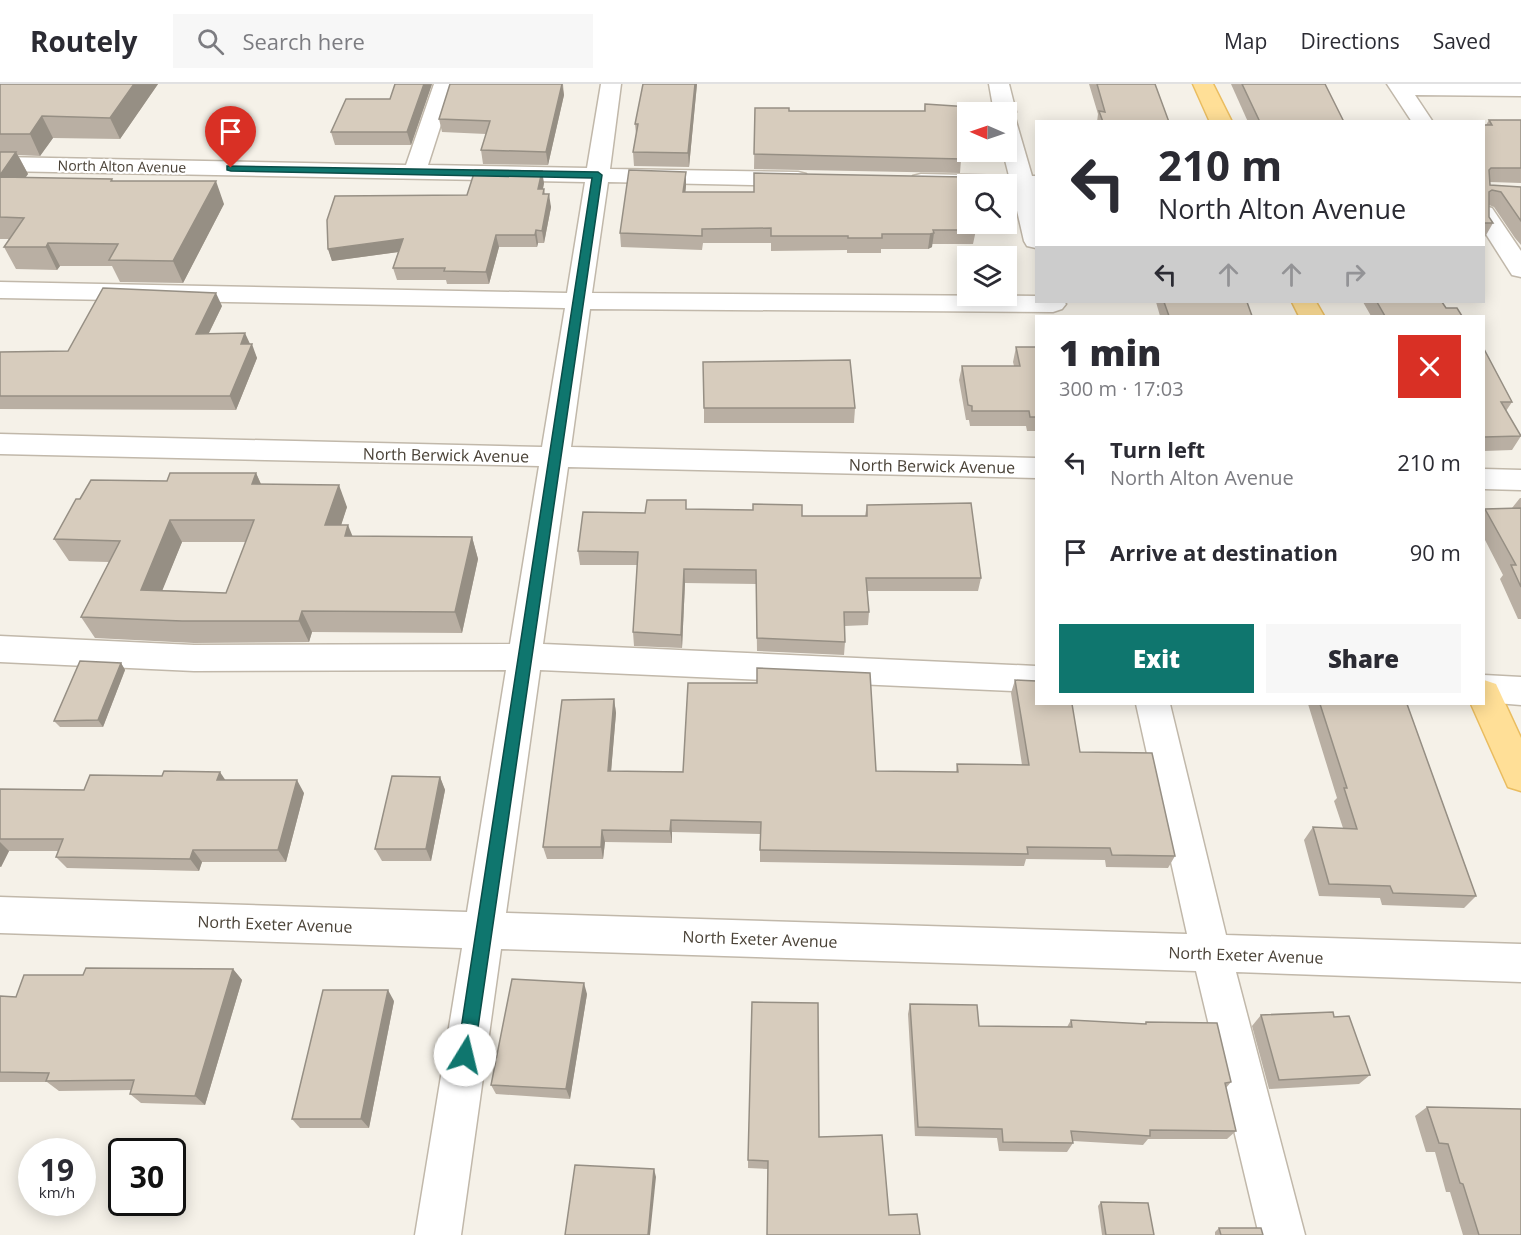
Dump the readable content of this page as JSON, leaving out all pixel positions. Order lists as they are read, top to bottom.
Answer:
{
  "streets": {
    "street": ["North Alton Avenue", "North Berwick Avenue", "North Exeter Avenue"]
  },
  "north": "left",
  "page": {
    "header": "Routely",
    "search": "Search here",
    "nav": ["Map", "Directions", "Saved"],
    "turn": ["210 m", "North Alton Avenue"],
    "heading": ["1 min", "300 m · 17:03"],
    "list": [
      {
        "name": "Turn left",
        "note": "North Alton Avenue",
        "value": "210 m"
      },
      {
        "name": "Arrive at destination",
        "value": "90 m"
      }
    ],
    "buttons": ["Exit", "Share"],
    "speed": "19 km/h",
    "limit": "30"
  }
}
